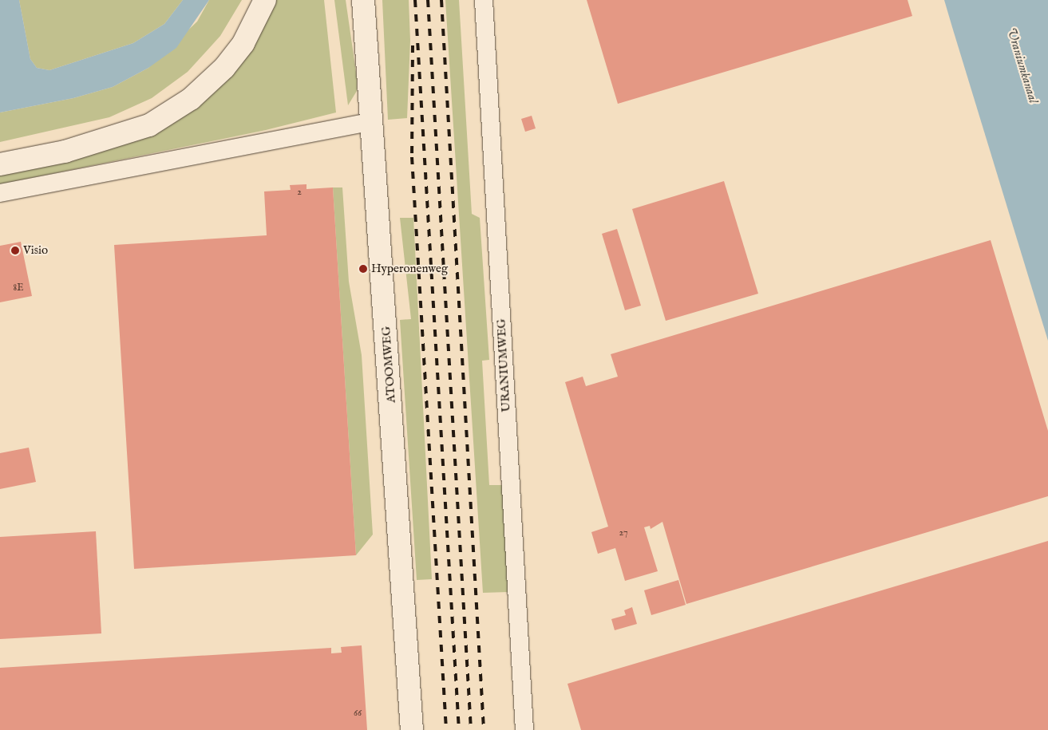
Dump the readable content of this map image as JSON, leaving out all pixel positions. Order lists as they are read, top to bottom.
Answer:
{
  "streets": {
    "street": ["ATOOMWEG", "URANIUMWEG"]
  },
  "water": ["Uraniumkanaal"],
  "places": ["Visio", "Hyperonenweg"],
  "house_numbers": [
    "2",
    "8E",
    "27",
    "66"
  ]
}
